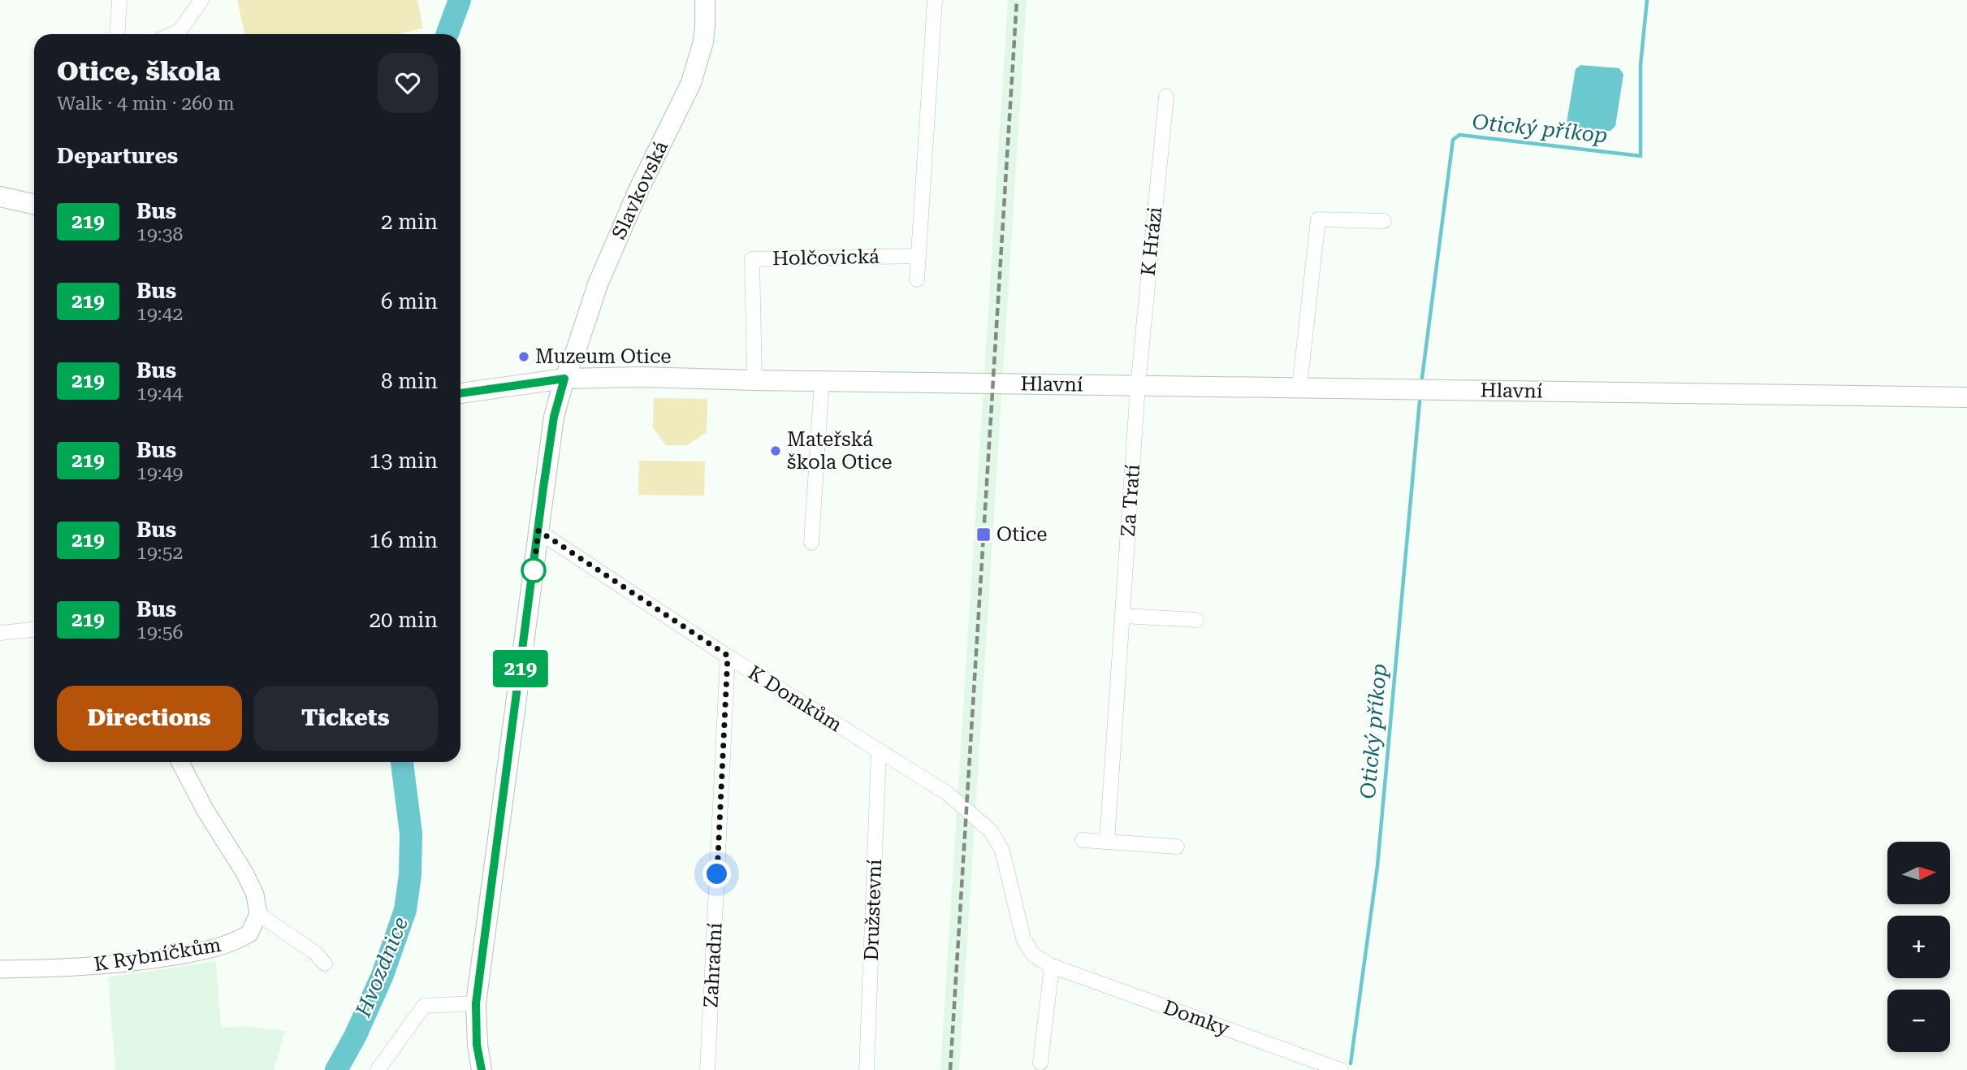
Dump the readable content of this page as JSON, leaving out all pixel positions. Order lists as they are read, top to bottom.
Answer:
{
  "streets": {
    "main road": ["Slavkovská", "Hlavní"],
    "street": [
      "K Hrázi",
      "Holčovická",
      "Za Tratí",
      "K Domkům",
      "Družstevní",
      "K Rybníčkům",
      "Zahradní",
      "Domky"
    ]
  },
  "crossings": [
    ["Slavkovská", "Hlavní"],
    ["Slavkovská", "K Domkům"],
    ["K Hrázi", "Hlavní"],
    ["K Hrázi", "Za Tratí"],
    ["Holčovická", "Hlavní"],
    ["Hlavní", "Za Tratí"],
    ["K Domkům", "Družstevní"],
    ["K Domkům", "Zahradní"],
    ["K Domkům", "Domky"]
  ],
  "water": ["Otický příkop", "Hvozdnice"],
  "places": {
    "other": ["Muzeum Otice", "Mateřská škola Otice"],
    "transit": ["Otice"]
  },
  "lines": ["bus line 219"],
  "north": "right",
  "page": {
    "on_map": "219",
    "heading": [
      ["Otice, škola", "Walk · 4 min · 260 m"],
      "Departures"
    ],
    "list": [
      {
        "mark": "219",
        "name": "Bus",
        "note": "19:38",
        "value": "2 min"
      },
      {
        "mark": "219",
        "name": "Bus",
        "note": "19:42",
        "value": "6 min"
      },
      {
        "mark": "219",
        "name": "Bus",
        "note": "19:44",
        "value": "8 min"
      },
      {
        "mark": "219",
        "name": "Bus",
        "note": "19:49",
        "value": "13 min"
      },
      {
        "mark": "219",
        "name": "Bus",
        "note": "19:52",
        "value": "16 min"
      },
      {
        "mark": "219",
        "name": "Bus",
        "note": "19:56",
        "value": "20 min"
      }
    ],
    "buttons": ["Directions", "Tickets"],
    "map_buttons": ["+", "−"]
  }
}
